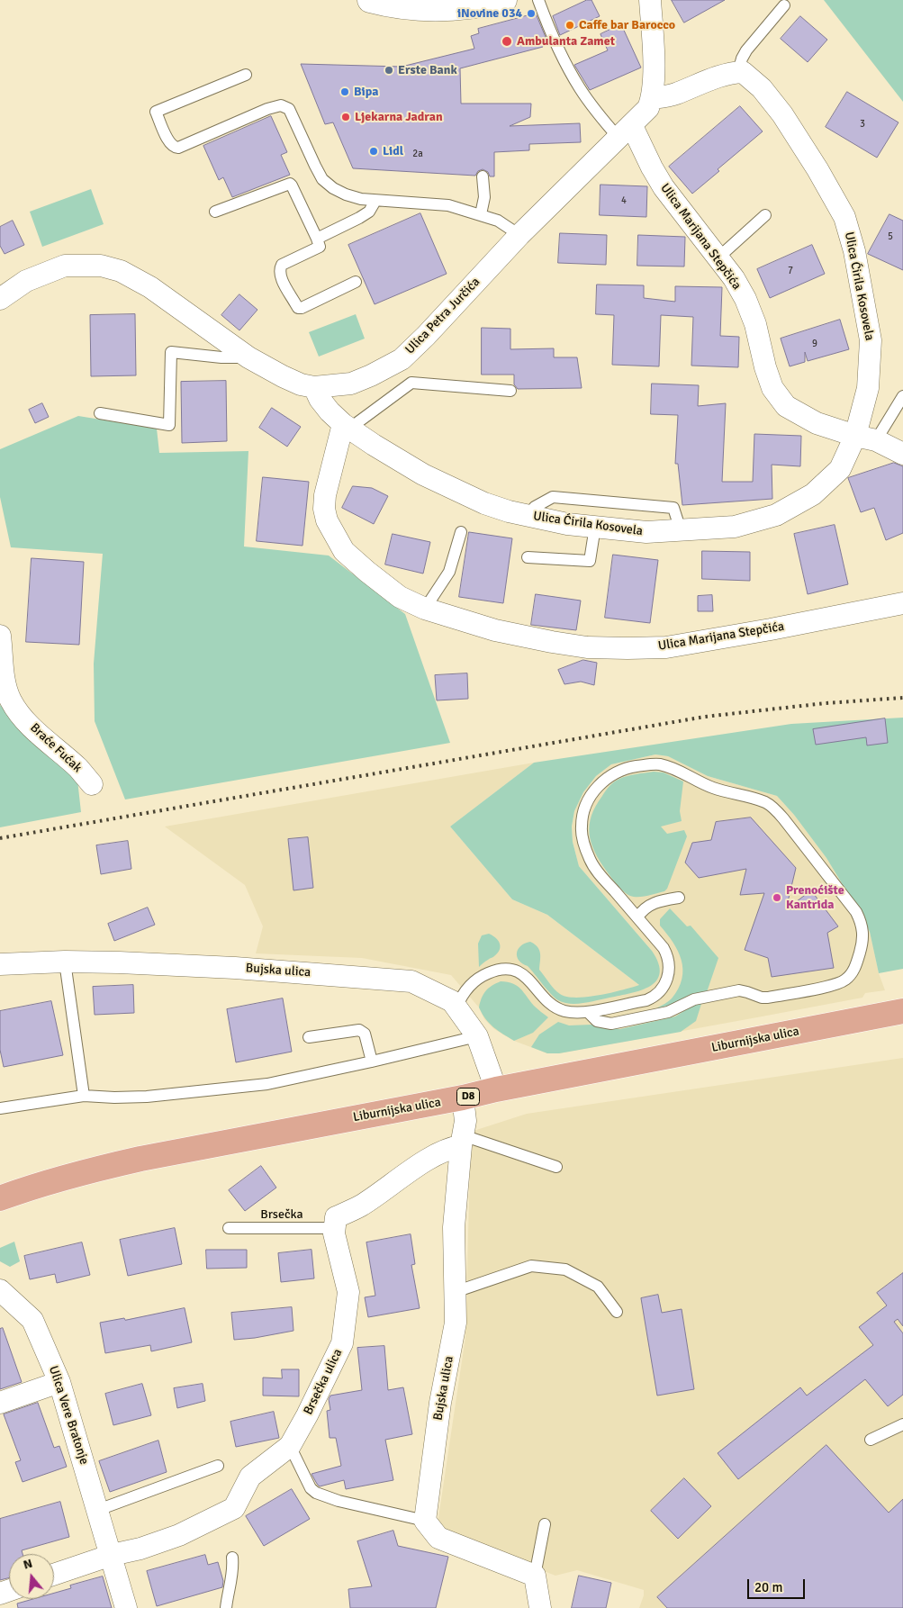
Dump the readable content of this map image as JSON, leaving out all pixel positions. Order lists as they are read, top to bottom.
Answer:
{
  "streets": {
    "main road": ["Liburnijska ulica", "D8"],
    "street": [
      "Ulica Marijana Stepčića",
      "Ulica Ćirila Kosovela",
      "Ulica Petra Jurčića",
      "Braće Fućak",
      "Bujska ulica",
      "Brsečka ulica",
      "Ulica Vere Bratonje"
    ],
    "lane": ["Brsečka"]
  },
  "crossings": [
    ["Ulica Marijana Stepčića", "Ulica Ćirila Kosovela"],
    ["Ulica Marijana Stepčića", "Ulica Petra Jurčića"],
    ["Ulica Ćirila Kosovela", "Ulica Petra Jurčića"],
    ["Bujska ulica", "Liburnijska ulica"],
    ["Brsečka", "Brsečka ulica"],
    ["Brsečka ulica", "Ulica Vere Bratonje"]
  ],
  "places": [
    "iNovine 034",
    "Caffe bar Barocco",
    "Ambulanta Zamet",
    "Erste Bank",
    "Bipa",
    "Ljekarna Jadran",
    "Lidl",
    "Prenoćište Kantrida"
  ],
  "house_numbers": [
    "3",
    "2a",
    "4",
    "5",
    "7",
    "9"
  ],
  "scale_bar": "20 m",
  "north": "top"
}
